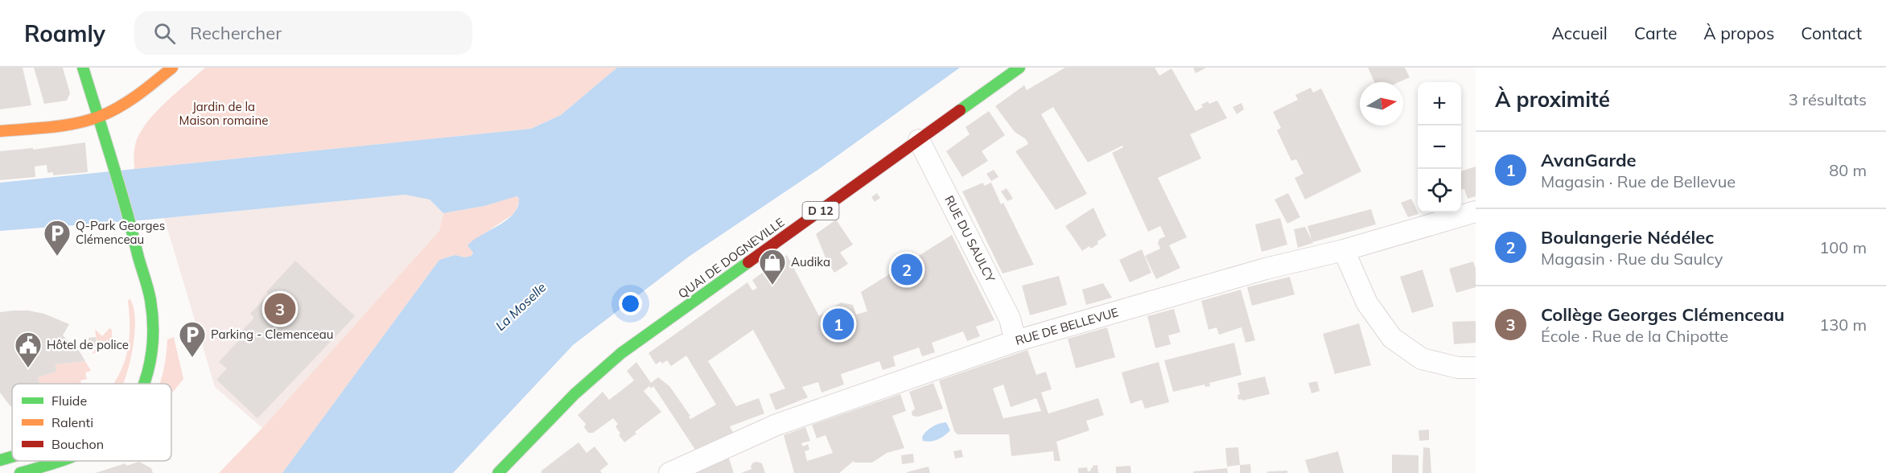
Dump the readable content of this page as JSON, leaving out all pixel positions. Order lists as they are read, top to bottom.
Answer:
{
  "streets": {
    "main road": ["D 12", "QUAI DE DOGNEVILLE"],
    "street": ["RUE DU SAULCY", "RUE DE BELLEVUE"]
  },
  "crossings": [
    ["RUE DU SAULCY", "QUAI DE DOGNEVILLE"],
    ["RUE DU SAULCY", "RUE DE BELLEVUE"]
  ],
  "water": ["La Moselle"],
  "parks": ["Jardin de la Maison romaine"],
  "places": {
    "parking": ["Q-Park Georges Clémenceau", "Parking - Clemenceau"],
    "shop": ["Audika"],
    "public building": ["Hôtel de police"]
  },
  "legend": ["Fluide", "Ralenti", "Bouchon"],
  "north": "right",
  "page": {
    "header": "Roamly",
    "search": "Rechercher",
    "nav": [
      "Accueil",
      "Carte",
      "À propos",
      "Contact"
    ],
    "heading": ["À proximité", "3 résultats"],
    "map_buttons": ["+", "−"],
    "list": [
      {
        "mark": "1",
        "name": "AvanGarde",
        "note": "Magasin · Rue de Bellevue",
        "value": "80 m"
      },
      {
        "mark": "2",
        "name": "Boulangerie Nédélec",
        "note": "Magasin · Rue du Saulcy",
        "value": "100 m"
      },
      {
        "mark": "3",
        "name": "Collège Georges Clémenceau",
        "note": "École · Rue de la Chipotte",
        "value": "130 m"
      }
    ],
    "pins": ["2", "3", "1"]
  }
}
